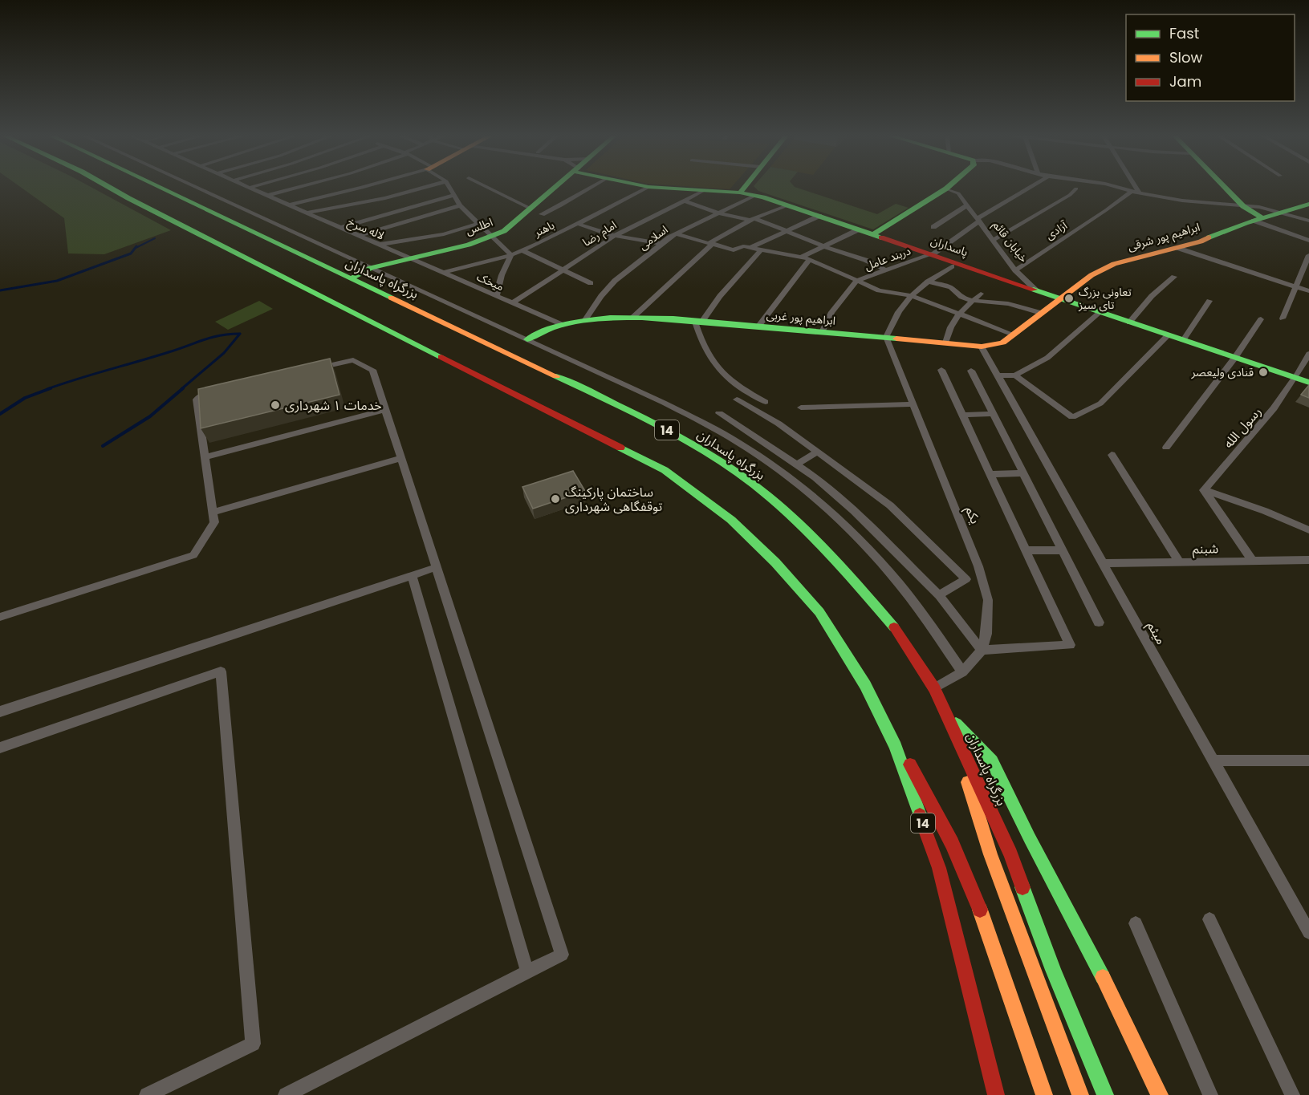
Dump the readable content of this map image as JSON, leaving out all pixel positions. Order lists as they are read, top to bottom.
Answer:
{
  "streets": {
    "main road": [
      "اطلس",
      "ابراهیم پور شرقی",
      "پاسداران",
      "بزرگراه پاسداران",
      "ابراهیم پور غربی",
      "14"
    ],
    "street": [
      "لاله سرخ",
      "باهنر",
      "آزادی",
      "امام رضا",
      "اسلامی",
      "خیابان قائم",
      "دربند عامل",
      "میخک",
      "رسول الله",
      "یکم",
      "شبنم",
      "میثم"
    ]
  },
  "crossings": [
    ["اطلس", "لاله سرخ"],
    ["اطلس", "بزرگراه پاسداران"],
    ["اطلس", "میخک"],
    ["لاله سرخ", "میخک"],
    ["باهنر", "پاسداران"],
    ["باهنر", "میخک"],
    ["آزادی", "خیابان قائم"],
    ["امام رضا", "پاسداران"],
    ["امام رضا", "میخک"],
    ["ابراهیم پور شرقی", "پاسداران"],
    ["ابراهیم پور شرقی", "ابراهیم پور غربی"],
    ["اسلامی", "پاسداران"],
    ["اسلامی", "ابراهیم پور غربی"],
    ["خیابان قائم", "پاسداران"],
    ["خیابان قائم", "دربند عامل"],
    ["پاسداران", "دربند عامل"],
    ["پاسداران", "ابراهیم پور غربی"],
    ["پاسداران", "رسول الله"],
    ["دربند عامل", "ابراهیم پور غربی"],
    ["بزرگراه پاسداران", "یکم"],
    ["میخک", "ابراهیم پور غربی"],
    ["ابراهیم پور غربی", "یکم"],
    ["ابراهیم پور غربی", "میثم"],
    ["شبنم", "میثم"]
  ],
  "places": [
    "تعاونی بزرگ تای سیز",
    "قنادی ولیعصر",
    "خدمات ۱ شهرداری",
    "ساختمان پارکینگ توقفگاهی شهرداری"
  ],
  "legend": ["Fast", "Slow", "Jam"]
}
